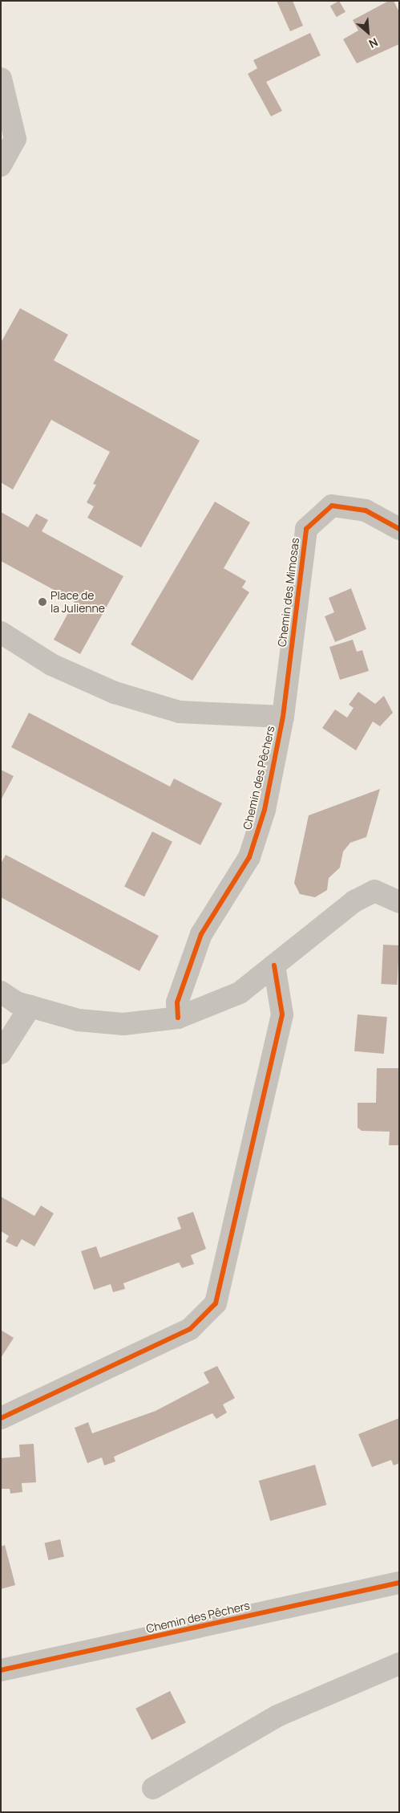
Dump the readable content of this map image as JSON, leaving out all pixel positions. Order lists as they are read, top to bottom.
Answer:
{
  "streets": {
    "street": ["Chemin des Mimosas", "Chemin des Pêchers"]
  },
  "crossings": [
    ["Chemin des Mimosas", "Chemin des Pêchers"]
  ],
  "places": ["Place de la Julienne"],
  "north": "bottom right"
}
